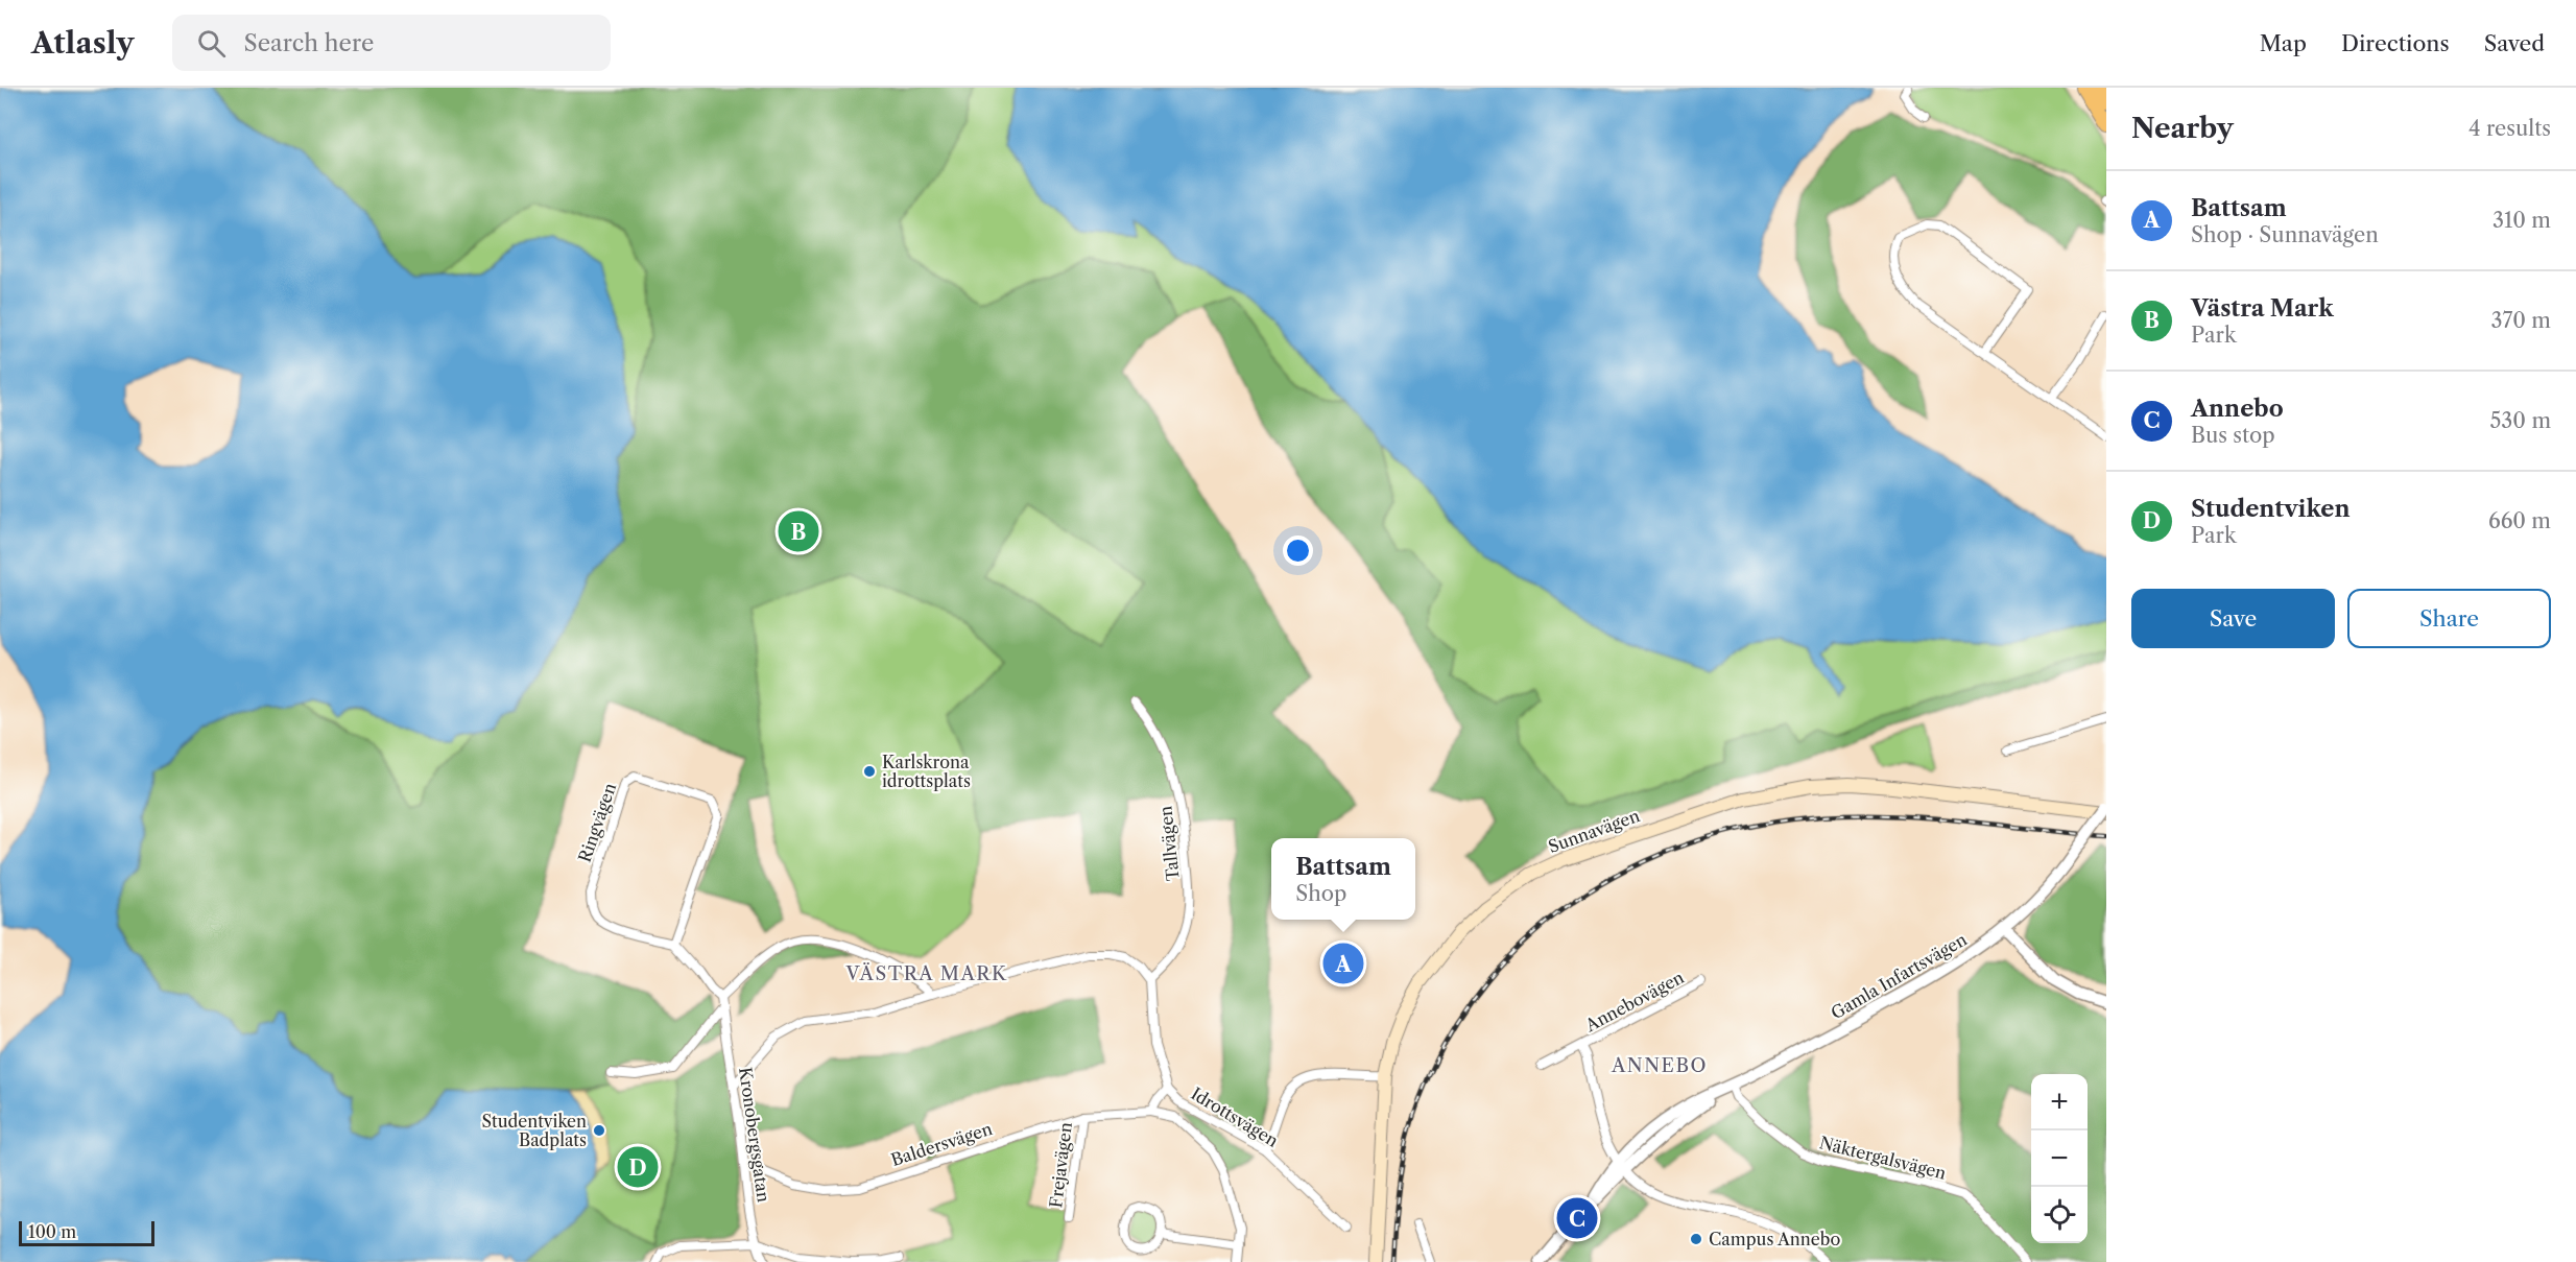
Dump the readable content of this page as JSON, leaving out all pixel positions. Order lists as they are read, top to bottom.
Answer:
{
  "streets": {
    "main road": ["Sunnavägen"],
    "street": [
      "Ringvägen",
      "Tallvägen",
      "Gamla Infartsvägen",
      "Annebovägen",
      "Idrottsvägen",
      "Kronobergsgatan",
      "Baldersvägen",
      "Näktergalsvägen",
      "Frejavägen"
    ]
  },
  "crossings": [
    ["Sunnavägen", "Gamla Infartsvägen"],
    ["Tallvägen", "Idrottsvägen"],
    ["Gamla Infartsvägen", "Annebovägen"],
    ["Gamla Infartsvägen", "Näktergalsvägen"],
    ["Kronobergsgatan", "Baldersvägen"],
    ["Baldersvägen", "Frejavägen"]
  ],
  "districts": ["VÄSTRA MARK", "ANNEBO"],
  "places": ["Karlskrona idrottsplats", "Studentviken Badplats", "Campus Annebo"],
  "scale_bar": "100 m",
  "page": {
    "header": "Atlasly",
    "search": "Search here",
    "nav": ["Map", "Directions", "Saved"],
    "heading": ["Nearby", "4 results"],
    "list": [
      {
        "mark": "A",
        "name": "Battsam",
        "note": "Shop · Sunnavägen",
        "value": "310 m"
      },
      {
        "mark": "B",
        "name": "Västra Mark",
        "note": "Park",
        "value": "370 m"
      },
      {
        "mark": "C",
        "name": "Annebo",
        "note": "Bus stop",
        "value": "530 m"
      },
      {
        "mark": "D",
        "name": "Studentviken",
        "note": "Park",
        "value": "660 m"
      }
    ],
    "pins": [
      "B",
      "A",
      "D",
      "C"
    ],
    "buttons": ["Save", "Share"],
    "popup": ["Battsam", "Shop"],
    "map_buttons": ["+", "−"],
    "scale": "100 m"
  }
}
